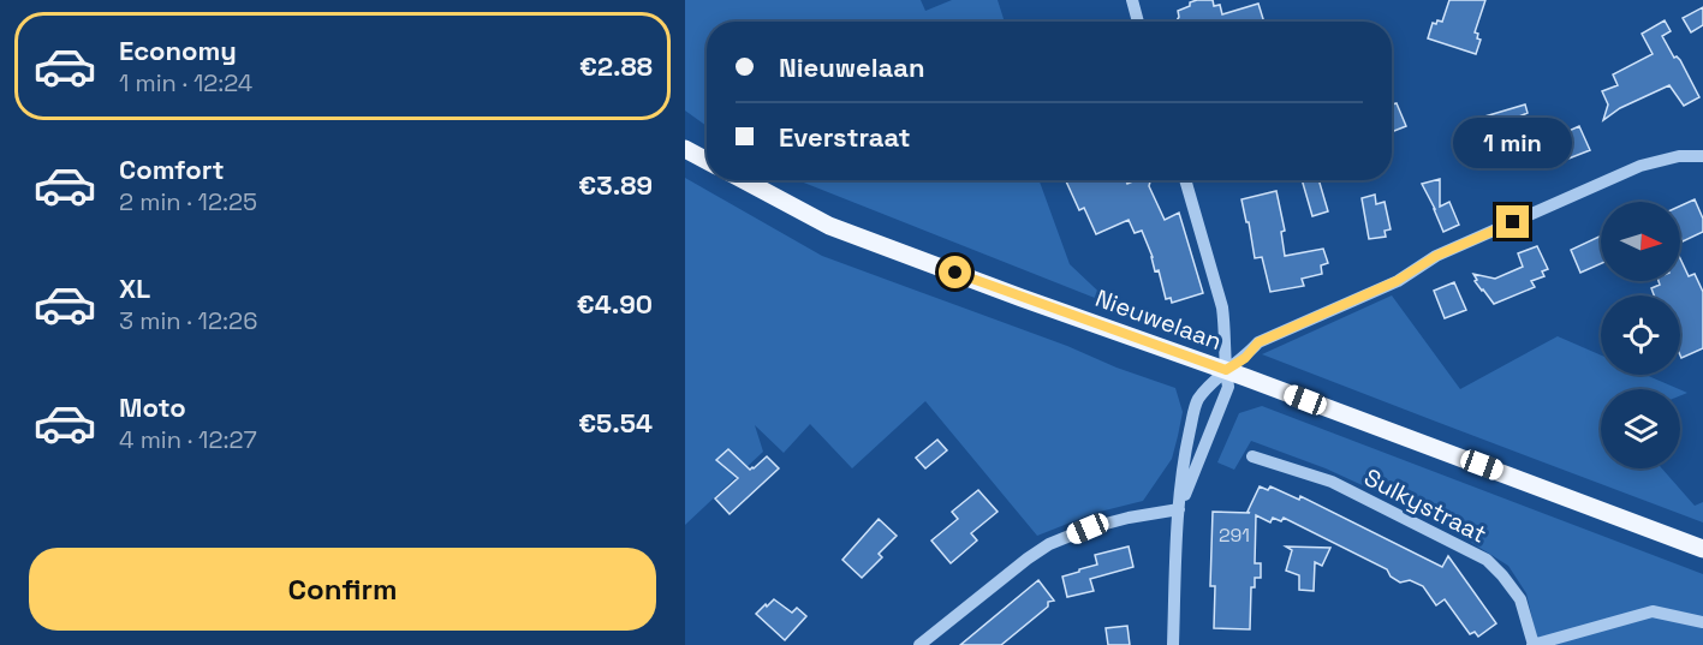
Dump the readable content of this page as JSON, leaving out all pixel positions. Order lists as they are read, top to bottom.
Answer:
{
  "streets": {
    "main road": ["Nieuwelaan"],
    "street": ["Sulkystraat"]
  },
  "house_numbers": ["291"],
  "north": "right",
  "page": {
    "list": [
      {
        "name": "Economy",
        "note": "1 min · 12:24",
        "value": "€2.88"
      },
      {
        "name": "Comfort",
        "note": "2 min · 12:25",
        "value": "€3.89"
      },
      {
        "name": "XL",
        "note": "3 min · 12:26",
        "value": "€4.90"
      },
      {
        "name": "Moto",
        "note": "4 min · 12:27",
        "value": "€5.54"
      }
    ],
    "banner": ["Nieuwelaan", "Everstraat"],
    "bubble": "1 min",
    "buttons": "Confirm"
  }
}
